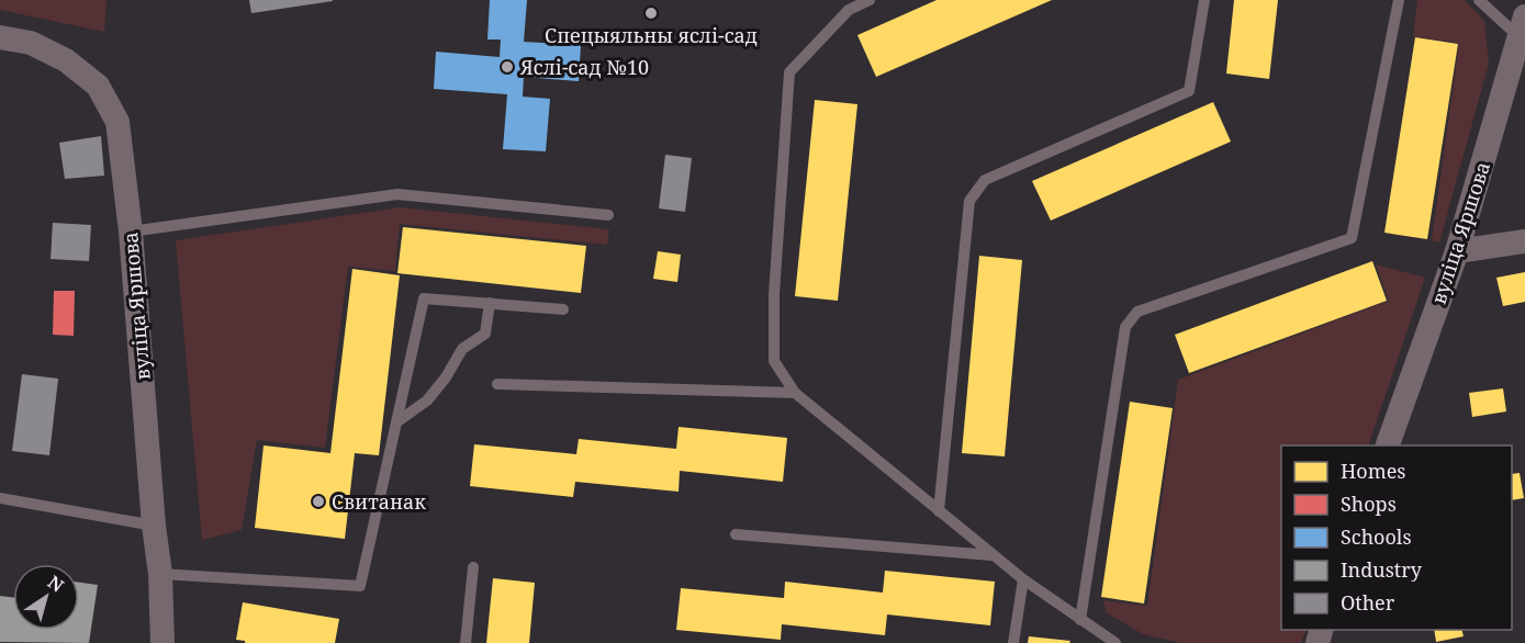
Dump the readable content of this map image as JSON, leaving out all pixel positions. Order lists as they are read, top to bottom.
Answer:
{
  "streets": {
    "street": ["вуліца Яршова"]
  },
  "places": ["Спецыяльны яслі-сад", "Яслі-сад №10", "Свитанак"],
  "legend": [
    "Homes",
    "Shops",
    "Schools",
    "Industry",
    "Other"
  ],
  "north": "top right"
}
